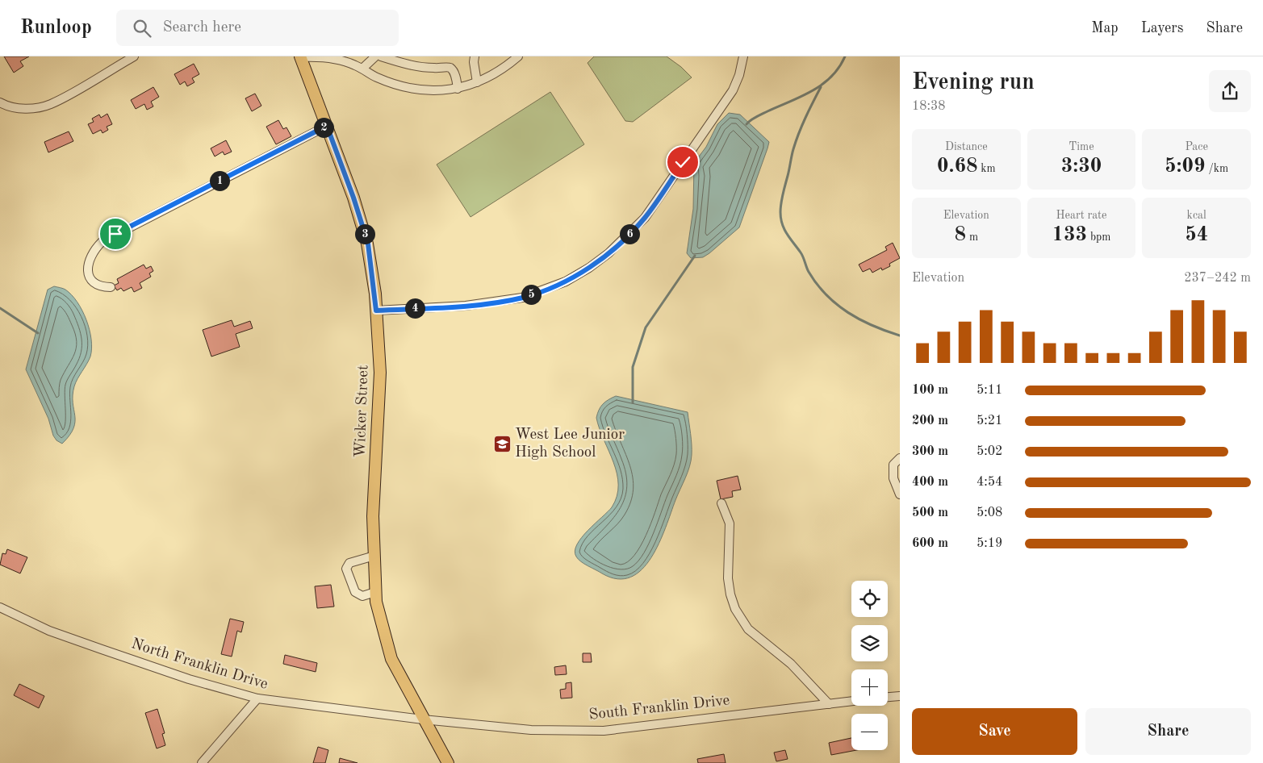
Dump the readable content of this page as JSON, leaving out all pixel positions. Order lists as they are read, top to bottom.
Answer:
{
  "streets": {
    "main road": ["Wicker Street"],
    "street": ["North Franklin Drive", "South Franklin Drive"]
  },
  "crossings": [
    ["Wicker Street", "North Franklin Drive"],
    ["Wicker Street", "South Franklin Drive"],
    ["North Franklin Drive", "South Franklin Drive"]
  ],
  "places": {
    "school or university": ["West Lee Junior High School"]
  },
  "page": {
    "header": "Runloop",
    "search": "Search here",
    "nav": ["Map", "Layers", "Share"],
    "heading": ["Evening run", "18:38"],
    "pins": [
      "2",
      "1",
      "3",
      "6",
      "5",
      "4"
    ],
    "stats": [
      ["Distance", "0.68 km"],
      ["Time", "3:30"],
      ["Pace", "5:09 /km"],
      ["Elevation", "8 m"],
      ["Heart rate", "133 bpm"],
      ["kcal", "54"]
    ],
    "chart": ["Elevation", "237–242 m"],
    "list": [
      {
        "name": "100 m",
        "note": "5:11"
      },
      {
        "name": "200 m",
        "note": "5:21"
      },
      {
        "name": "300 m",
        "note": "5:02"
      },
      {
        "name": "400 m",
        "note": "4:54"
      },
      {
        "name": "500 m",
        "note": "5:08"
      },
      {
        "name": "600 m",
        "note": "5:19"
      }
    ],
    "map_buttons": ["+", "−"],
    "buttons": ["Save", "Share"]
  }
}
